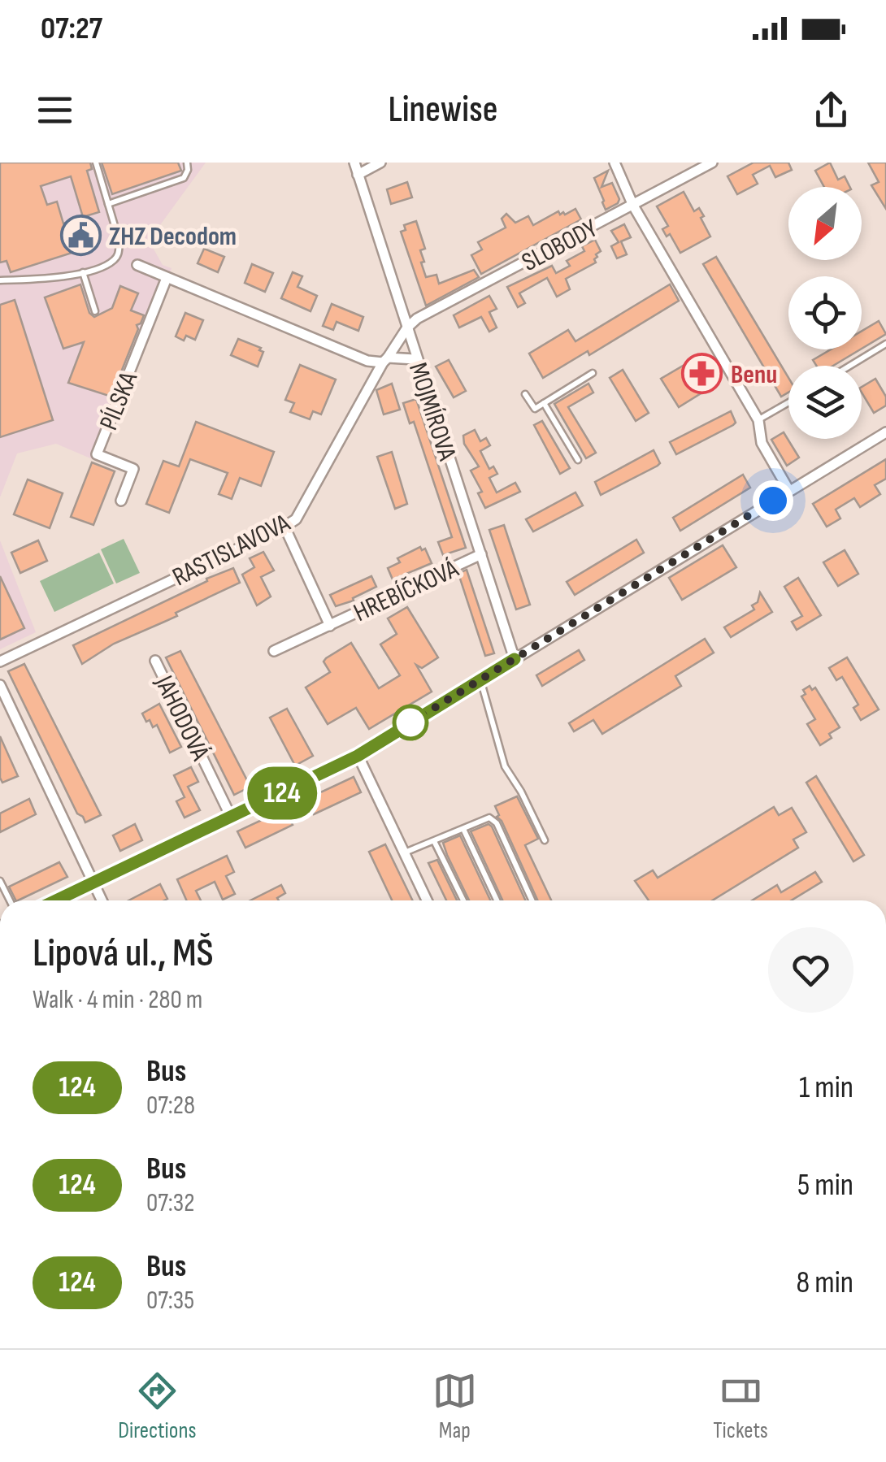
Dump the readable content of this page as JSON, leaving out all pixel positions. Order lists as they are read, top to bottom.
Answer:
{
  "streets": {
    "street": [
      "SLOBODY",
      "PÍLSKA",
      "MOJMÍROVA",
      "RASTISLAVOVA",
      "HREBÍČKOVÁ",
      "JAHODOVÁ"
    ]
  },
  "crossings": [
    ["SLOBODY", "MOJMÍROVA"],
    ["SLOBODY", "RASTISLAVOVA"],
    ["MOJMÍROVA", "RASTISLAVOVA"],
    ["MOJMÍROVA", "HREBÍČKOVÁ"],
    ["RASTISLAVOVA", "HREBÍČKOVÁ"]
  ],
  "places": {
    "public building": ["ZHZ Decodom"],
    "pharmacy": ["Benu"]
  },
  "lines": ["bus line 124"],
  "north": "bottom left",
  "page": {
    "status": "07:27",
    "header": "Linewise",
    "on_map": "124",
    "heading": ["Lipová ul., MŠ", "Walk · 4 min · 280 m"],
    "list": [
      {
        "mark": "124",
        "name": "Bus",
        "note": "07:28",
        "value": "1 min"
      },
      {
        "mark": "124",
        "name": "Bus",
        "note": "07:32",
        "value": "5 min"
      },
      {
        "mark": "124",
        "name": "Bus",
        "note": "07:35",
        "value": "8 min"
      }
    ],
    "tabs": ["Directions", "Map", "Tickets"]
  }
}
